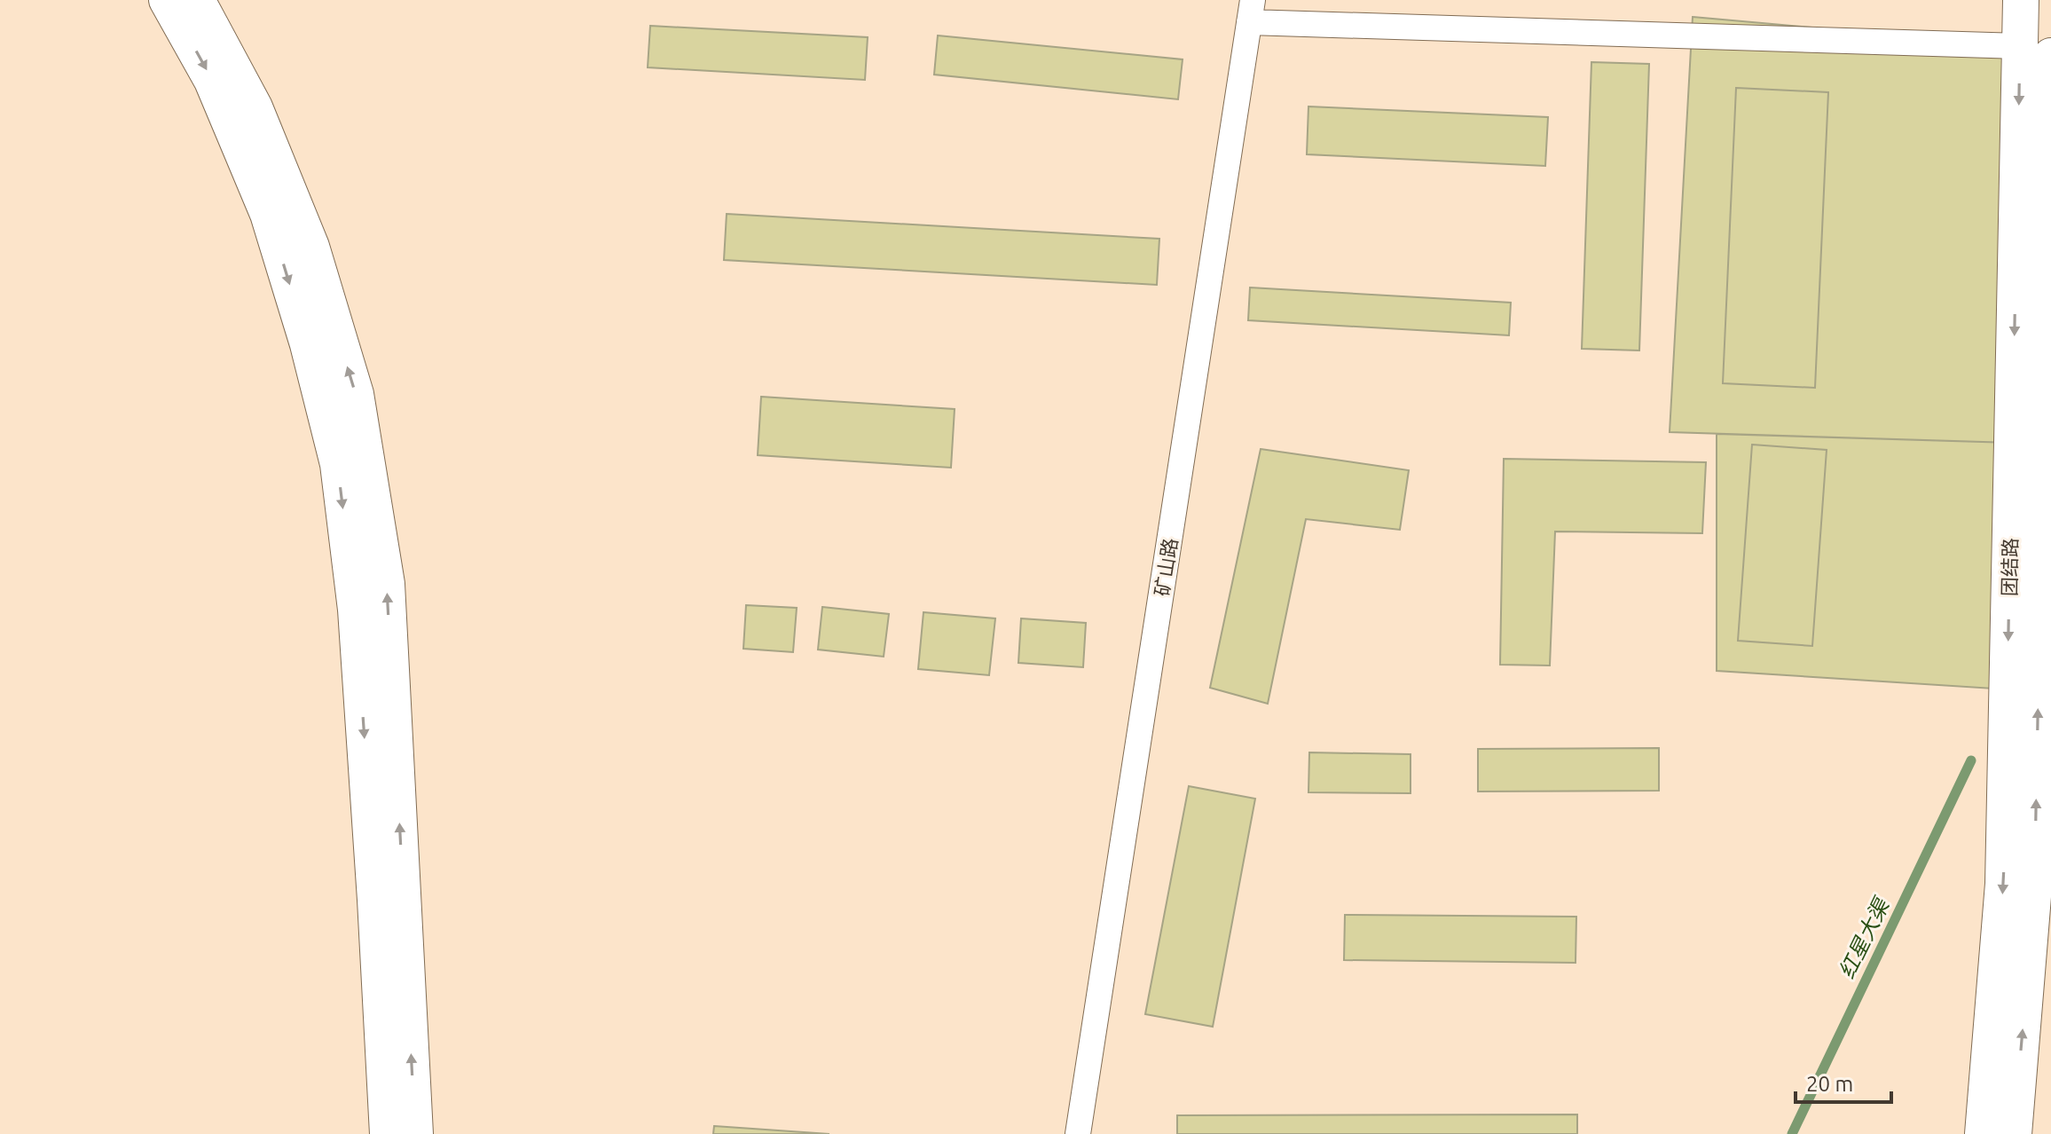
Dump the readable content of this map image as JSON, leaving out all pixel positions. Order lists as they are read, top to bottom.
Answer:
{
  "streets": {
    "main road": ["团结路"],
    "street": ["矿山路"]
  },
  "water": ["红星大渠"],
  "scale_bar": "20 m"
}
